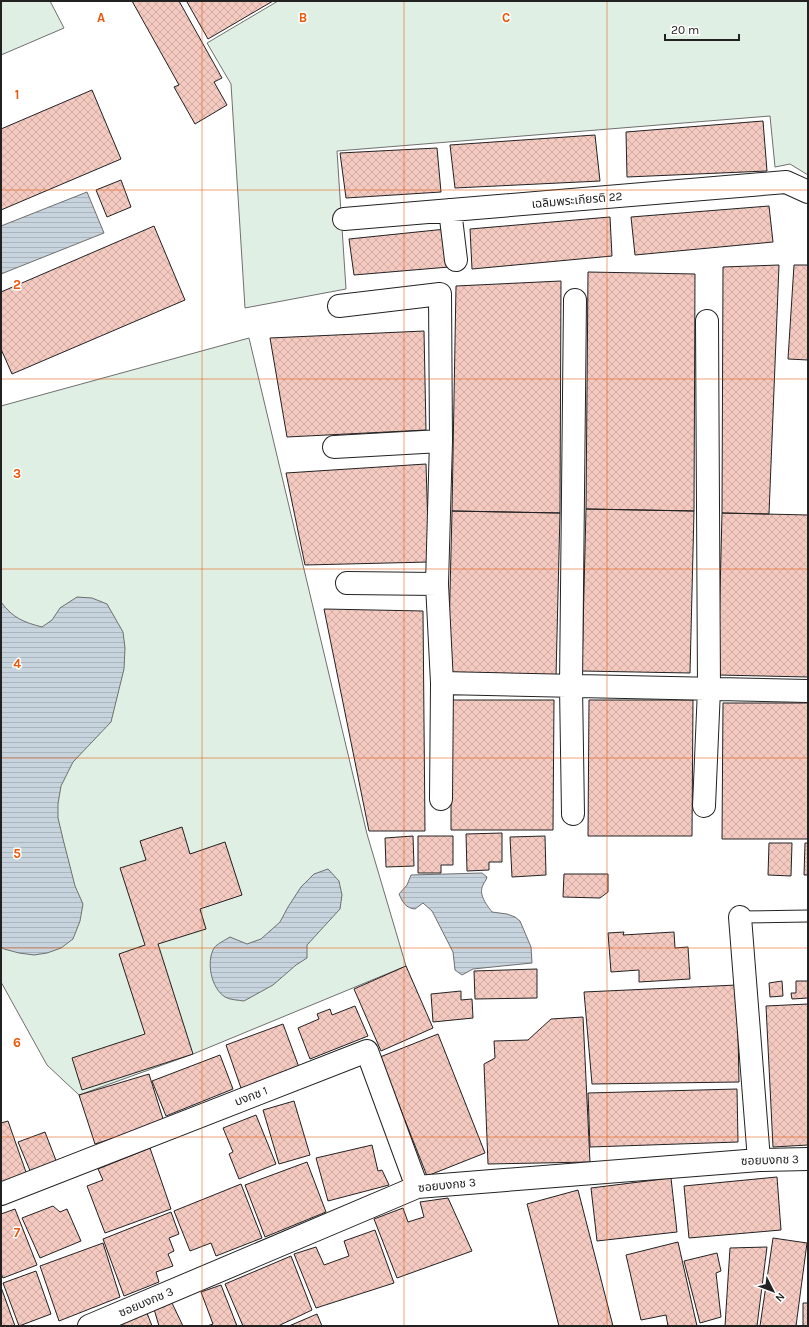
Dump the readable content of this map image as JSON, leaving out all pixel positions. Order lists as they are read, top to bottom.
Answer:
{
  "streets": {
    "street": ["เฉลิมพระเกียรติ 22", "บงกช 1", "ซอยบงกช 3"]
  },
  "crossings": [
    ["บงกช 1", "ซอยบงกช 3"]
  ],
  "scale_bar": "20 m",
  "north": "bottom right",
  "grid": {
    "columns": ["A", "B", "C"],
    "rows": [
      "1",
      "2",
      "3",
      "4",
      "5",
      "6",
      "7"
    ]
  }
}
